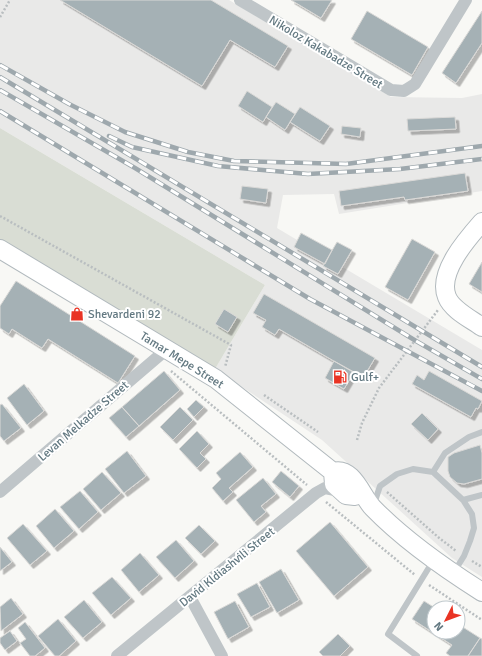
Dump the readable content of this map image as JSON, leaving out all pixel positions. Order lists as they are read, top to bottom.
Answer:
{
  "streets": {
    "main road": ["Tamar Mepe Street"],
    "street": ["Nikoloz Kakabadze Street", "Levan Melkadze Street", "David Kldiashvili Street"]
  },
  "crossings": [
    ["Tamar Mepe Street", "Levan Melkadze Street"]
  ],
  "places": {
    "shop": ["Shevardeni 92"],
    "fuel station": ["Gulf+"]
  },
  "north": "bottom left"
}
